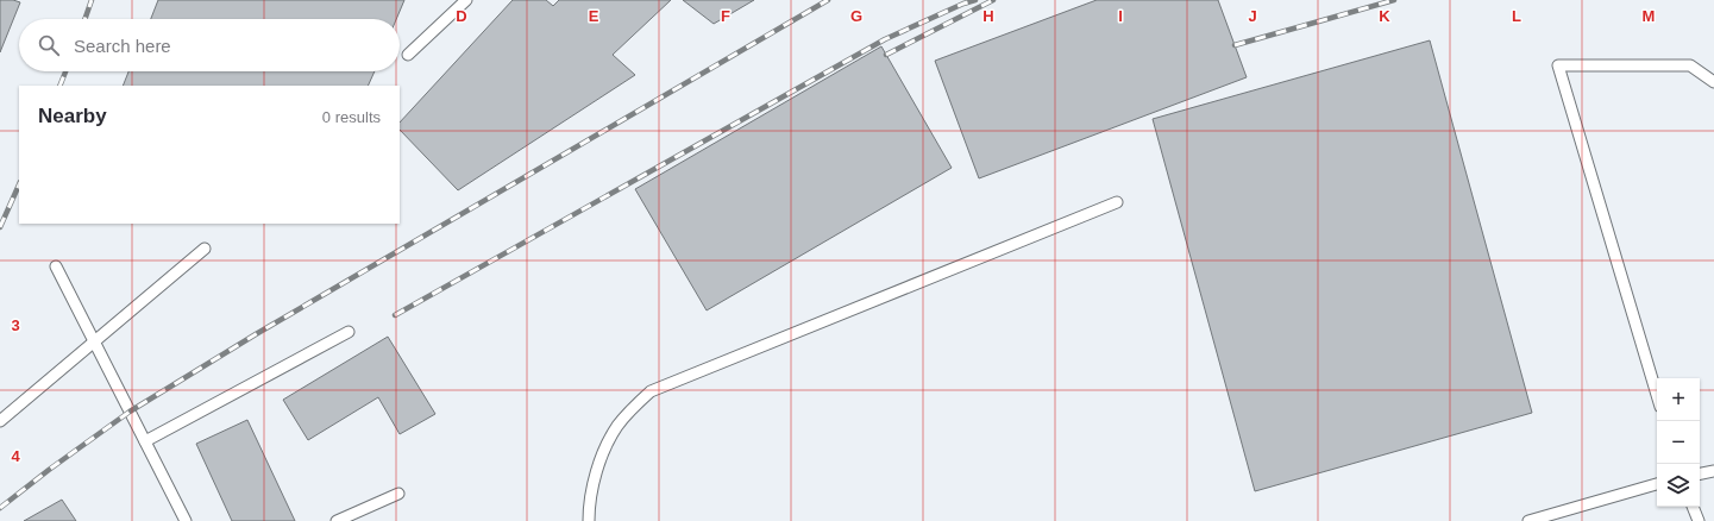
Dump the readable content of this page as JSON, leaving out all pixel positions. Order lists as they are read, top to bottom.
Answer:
{
  "page": {
    "search": "Search here",
    "heading": ["Nearby", "0 results"],
    "map_buttons": ["+", "−"]
  },
  "grid": {
    "columns": [
      "D",
      "E",
      "F",
      "G",
      "H",
      "I",
      "J",
      "K",
      "L",
      "M"
    ],
    "rows": ["3", "4"]
  }
}
